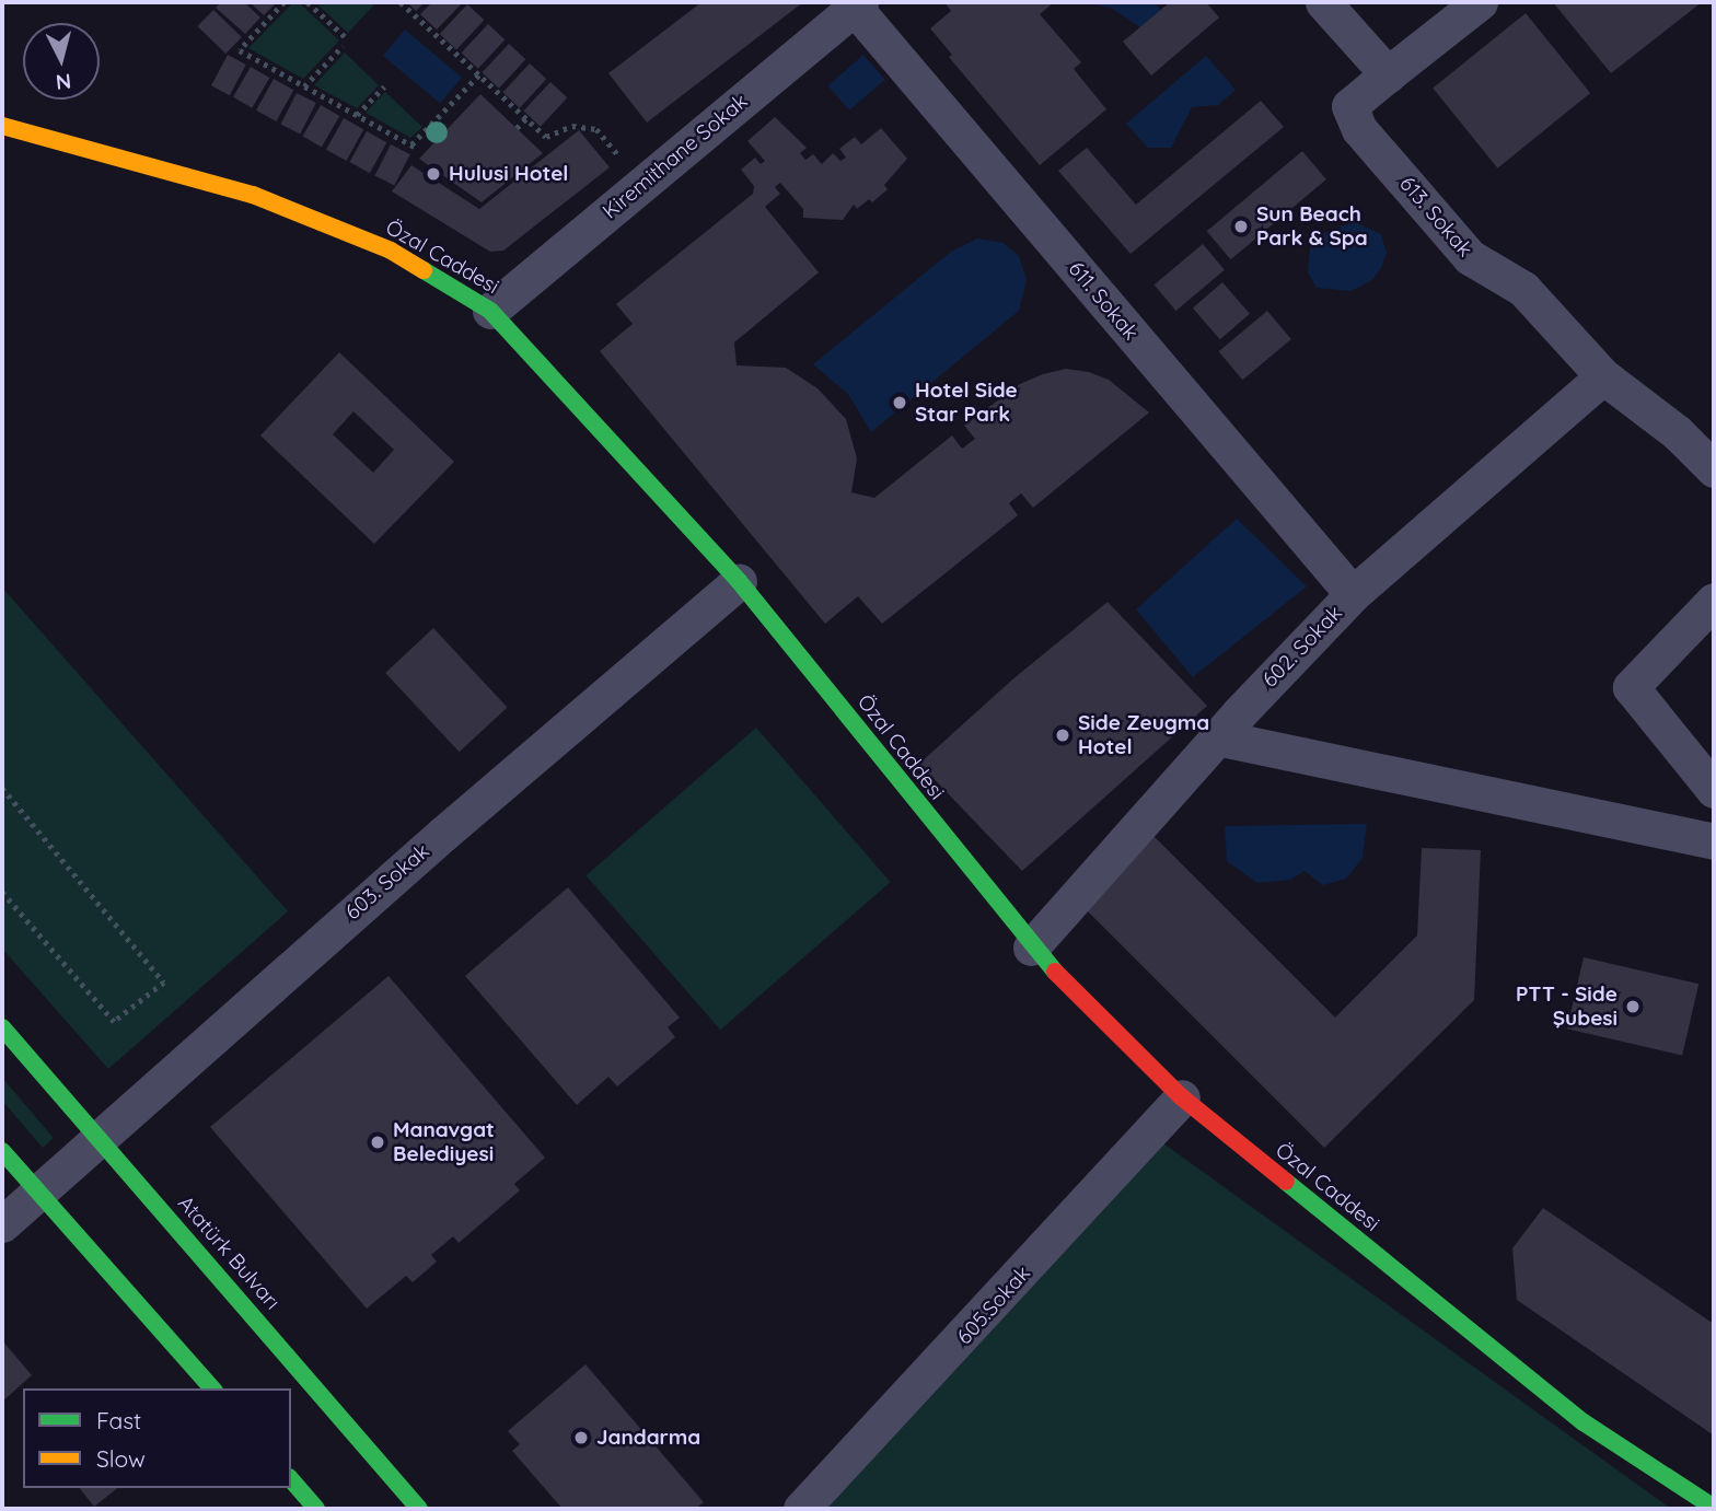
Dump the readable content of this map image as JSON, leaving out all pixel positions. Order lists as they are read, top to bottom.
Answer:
{
  "streets": {
    "street": [
      "Kiremithane Sokak",
      "613. Sokak",
      "Özal Caddesi",
      "611. Sokak",
      "602. Sokak",
      "603. Sokak",
      "Atatürk Bulvarı",
      "605.Sokak"
    ]
  },
  "crossings": [
    ["Kiremithane Sokak", "Özal Caddesi"],
    ["Kiremithane Sokak", "611. Sokak"],
    ["613. Sokak", "602. Sokak"],
    ["Özal Caddesi", "602. Sokak"],
    ["Özal Caddesi", "603. Sokak"],
    ["Özal Caddesi", "605.Sokak"],
    ["611. Sokak", "602. Sokak"],
    ["603. Sokak", "Atatürk Bulvarı"]
  ],
  "places": [
    "Hulusi Hotel",
    "Sun Beach Park & Spa",
    "Hotel Side Star Park",
    "Side Zeugma Hotel",
    "PTT - Side Şubesi",
    "Manavgat Belediyesi",
    "Jandarma"
  ],
  "legend": ["Fast", "Slow"],
  "north": "bottom"
}
